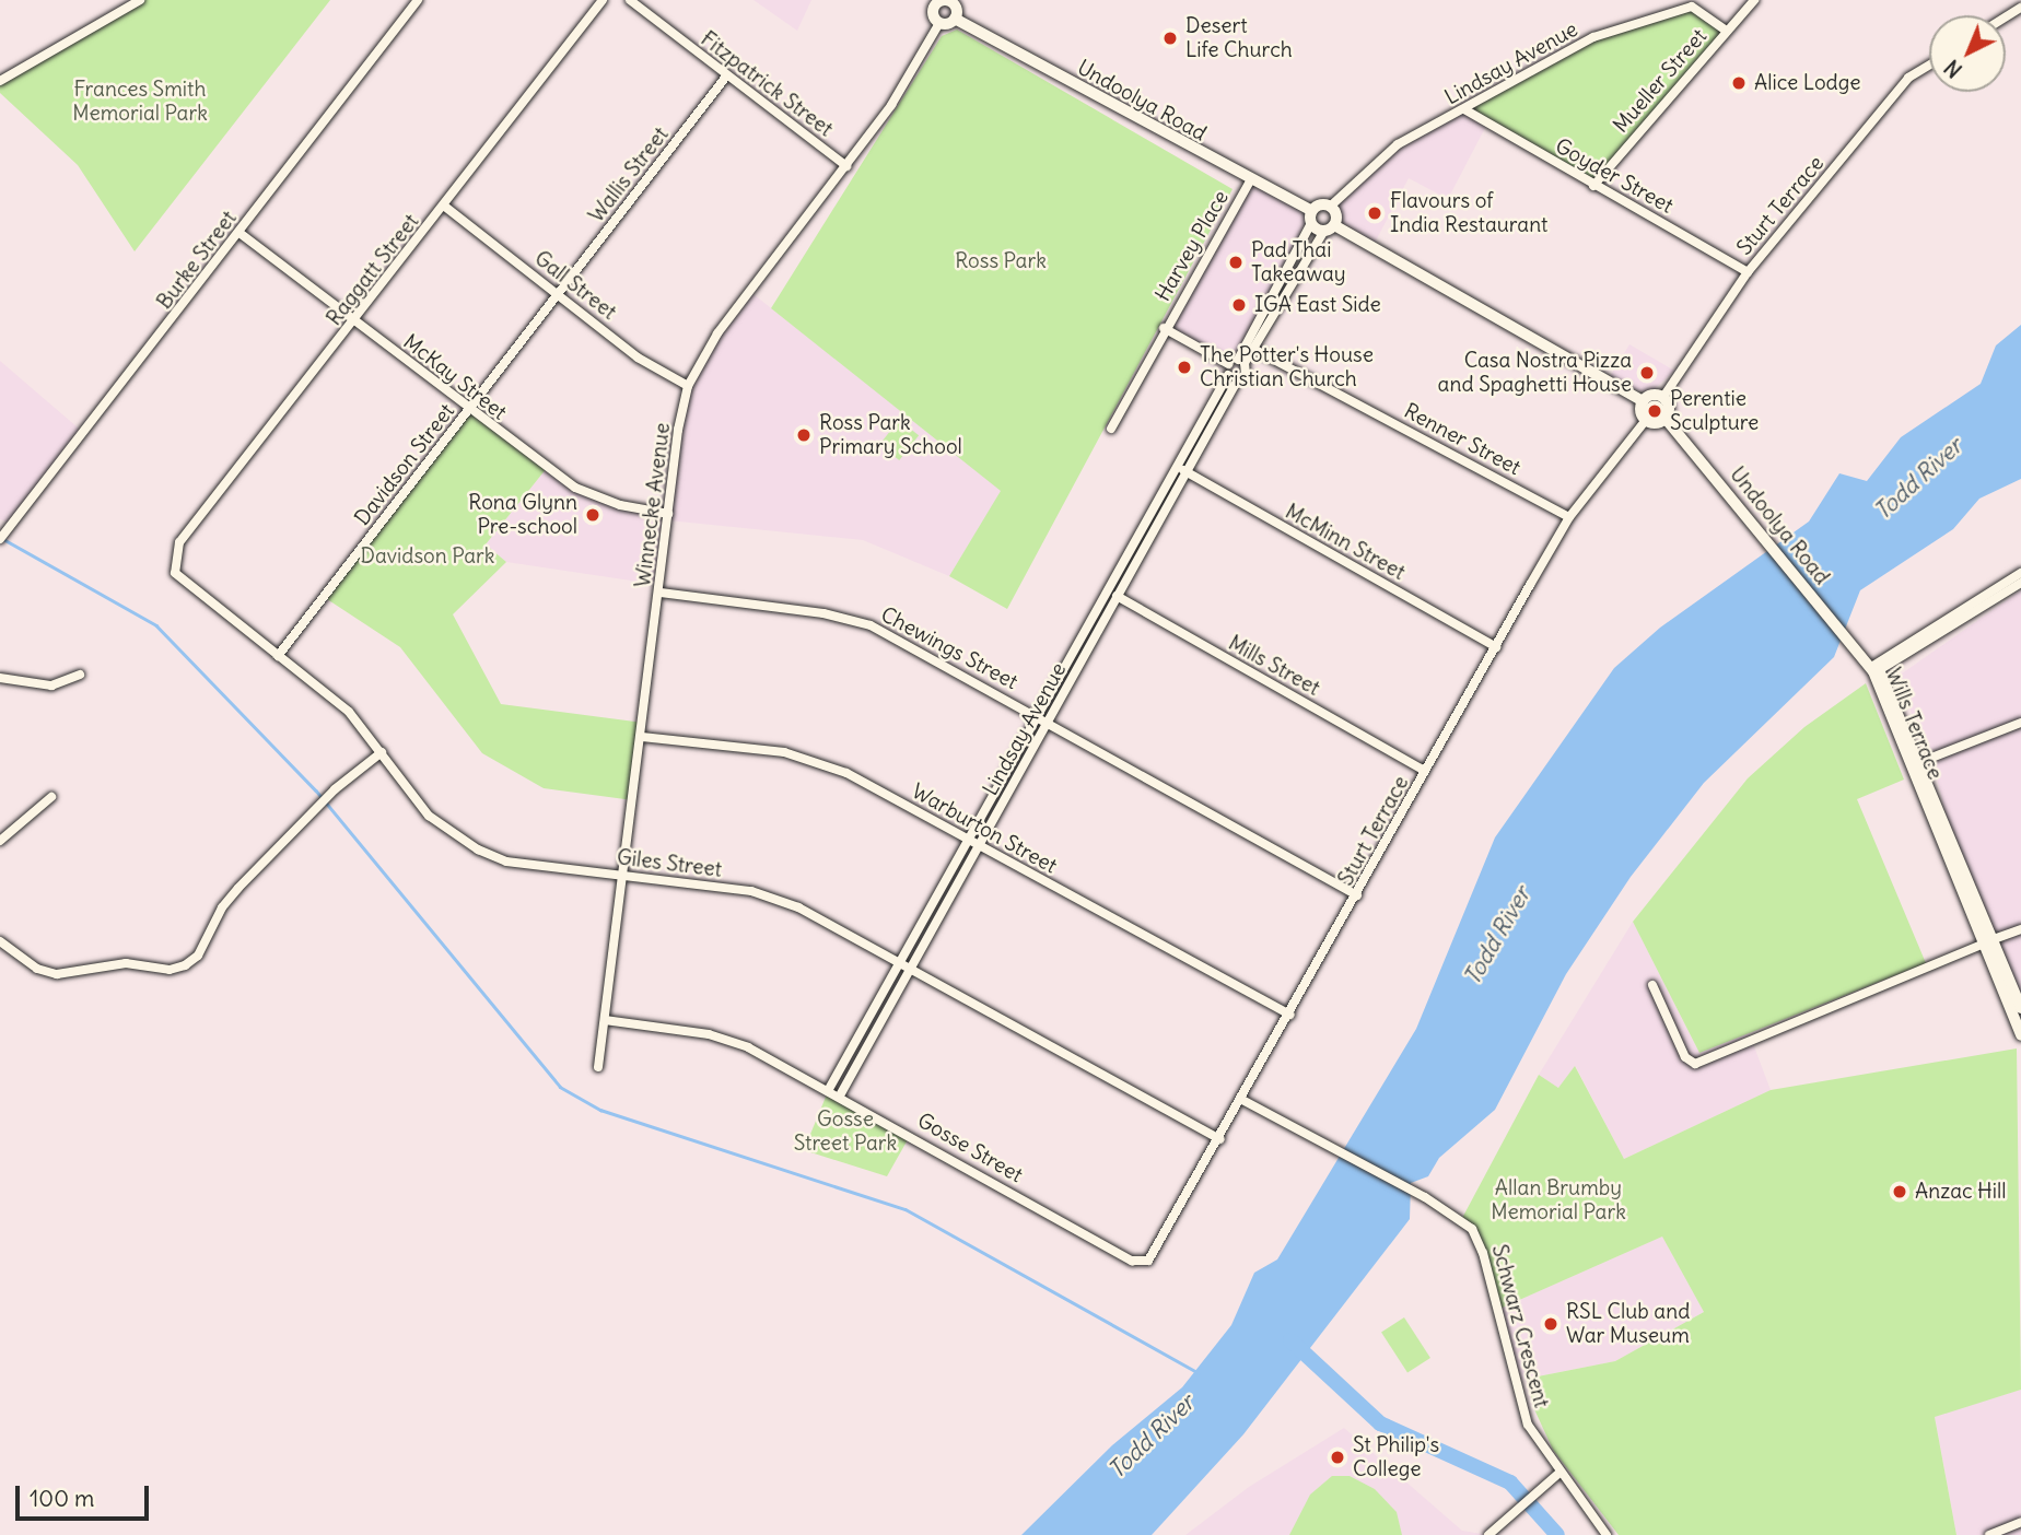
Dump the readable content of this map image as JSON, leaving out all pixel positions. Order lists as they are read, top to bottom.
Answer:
{
  "streets": {
    "main road": ["Undoolya Road", "Wills Terrace"],
    "street": [
      "Lindsay Avenue",
      "Mueller Street",
      "Fitzpatrick Street",
      "Wallis Street",
      "Goyder Street",
      "Sturt Terrace",
      "Harvey Place",
      "Burke Street",
      "Raggatt Street",
      "Gall Street",
      "McKay Street",
      "Renner Street",
      "Davidson Street",
      "Winnecke Avenue",
      "McMinn Street",
      "Chewings Street",
      "Mills Street",
      "Warburton Street",
      "Giles Street",
      "Gosse Street",
      "Schwarz Crescent"
    ]
  },
  "crossings": [
    ["Lindsay Avenue", "Mueller Street"],
    ["Lindsay Avenue", "Goyder Street"],
    ["Lindsay Avenue", "Harvey Place"],
    ["Lindsay Avenue", "McMinn Street"],
    ["Lindsay Avenue", "Chewings Street"],
    ["Lindsay Avenue", "Mills Street"],
    ["Lindsay Avenue", "Warburton Street"],
    ["Lindsay Avenue", "Giles Street"],
    ["Lindsay Avenue", "Gosse Street"],
    ["Mueller Street", "Goyder Street"],
    ["Fitzpatrick Street", "Wallis Street"],
    ["Fitzpatrick Street", "Winnecke Avenue"],
    ["Undoolya Road", "Sturt Terrace"],
    ["Undoolya Road", "Harvey Place"],
    ["Undoolya Road", "Wills Terrace"],
    ["Wallis Street", "Gall Street"],
    ["Wallis Street", "Davidson Street"],
    ["Goyder Street", "Sturt Terrace"],
    ["Sturt Terrace", "Renner Street"],
    ["Sturt Terrace", "McMinn Street"],
    ["Sturt Terrace", "Chewings Street"],
    ["Sturt Terrace", "Mills Street"],
    ["Sturt Terrace", "Warburton Street"],
    ["Sturt Terrace", "Giles Street"],
    ["Sturt Terrace", "Gosse Street"],
    ["Sturt Terrace", "Schwarz Crescent"],
    ["Burke Street", "McKay Street"],
    ["Raggatt Street", "Gall Street"],
    ["Raggatt Street", "McKay Street"],
    ["Raggatt Street", "Giles Street"],
    ["Gall Street", "Davidson Street"],
    ["Gall Street", "Winnecke Avenue"],
    ["McKay Street", "Davidson Street"],
    ["McKay Street", "Winnecke Avenue"],
    ["Davidson Street", "Giles Street"],
    ["Winnecke Avenue", "Chewings Street"],
    ["Winnecke Avenue", "Warburton Street"],
    ["Winnecke Avenue", "Giles Street"],
    ["Winnecke Avenue", "Gosse Street"]
  ],
  "water": ["Todd River"],
  "parks": [
    "Frances Smith Memorial Park",
    "Ross Park",
    "Davidson Park",
    "Gosse Street Park",
    "Allan Brumby Memorial Park"
  ],
  "places": [
    "Desert Life Church",
    "Alice Lodge",
    "Flavours of India Restaurant",
    "Pad Thai Takeaway",
    "IGA East Side",
    "The Potter's House Christian Church",
    "Casa Nostra Pizza and Spaghetti House",
    "Perentie Sculpture",
    "Ross Park Primary School",
    "Rona Glynn Pre-school",
    "Anzac Hill",
    "RSL Club and War Museum",
    "St Philip's College"
  ],
  "scale_bar": "100 m",
  "north": "bottom left"
}
